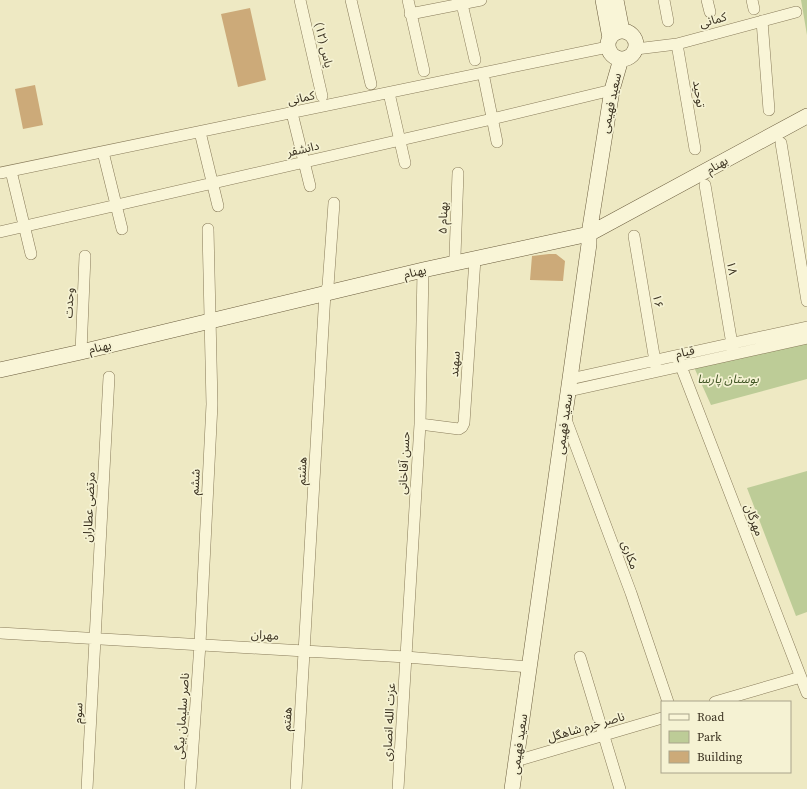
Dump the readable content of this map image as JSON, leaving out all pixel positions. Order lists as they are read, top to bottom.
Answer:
{
  "streets": {
    "main road": ["سعید فهیمی", "بهنام"],
    "street": [
      "کمانی",
      "یاس (۱۲)",
      "توحید",
      "دانشفر",
      "بهنام ۵",
      "۱۸",
      "۱۶",
      "وحدت",
      "قیام",
      "سهند",
      "حسن آقاخانی",
      "هشتم",
      "ششم",
      "مرتضی عطاران",
      "مهرگان",
      "مکاری",
      "مهران",
      "سوم",
      "ناصر سلیمان بیگی",
      "هفتم",
      "عزت الله انصاری",
      "ناصر خرم شاهگل"
    ]
  },
  "crossings": [
    ["کمانی", "توحید"],
    ["کمانی", "سعید فهیمی"],
    ["سعید فهیمی", "دانشفر"],
    ["سعید فهیمی", "بهنام"],
    ["سعید فهیمی", "قیام"],
    ["سعید فهیمی", "مکاری"],
    ["سعید فهیمی", "مهران"],
    ["سعید فهیمی", "ناصر خرم شاهگل"],
    ["بهنام", "بهنام ۵"],
    ["بهنام", "وحدت"],
    ["بهنام", "سهند"],
    ["بهنام", "حسن آقاخانی"],
    ["بهنام", "هشتم"],
    ["بهنام", "ششم"],
    ["۱۸", "قیام"],
    ["۱۶", "قیام"],
    ["قیام", "مهرگان"],
    ["سهند", "حسن آقاخانی"],
    ["حسن آقاخانی", "مهران"],
    ["حسن آقاخانی", "عزت الله انصاری"],
    ["هشتم", "مهران"],
    ["هشتم", "هفتم"],
    ["ششم", "مهران"],
    ["ششم", "ناصر سلیمان بیگی"],
    ["مرتضی عطاران", "مهران"],
    ["مرتضی عطاران", "سوم"],
    ["مهران", "سوم"],
    ["مهران", "ناصر سلیمان بیگی"],
    ["مهران", "هفتم"],
    ["مهران", "عزت الله انصاری"]
  ],
  "parks": ["بوستان پارسا"],
  "legend": ["Road", "Park", "Building"]
}
